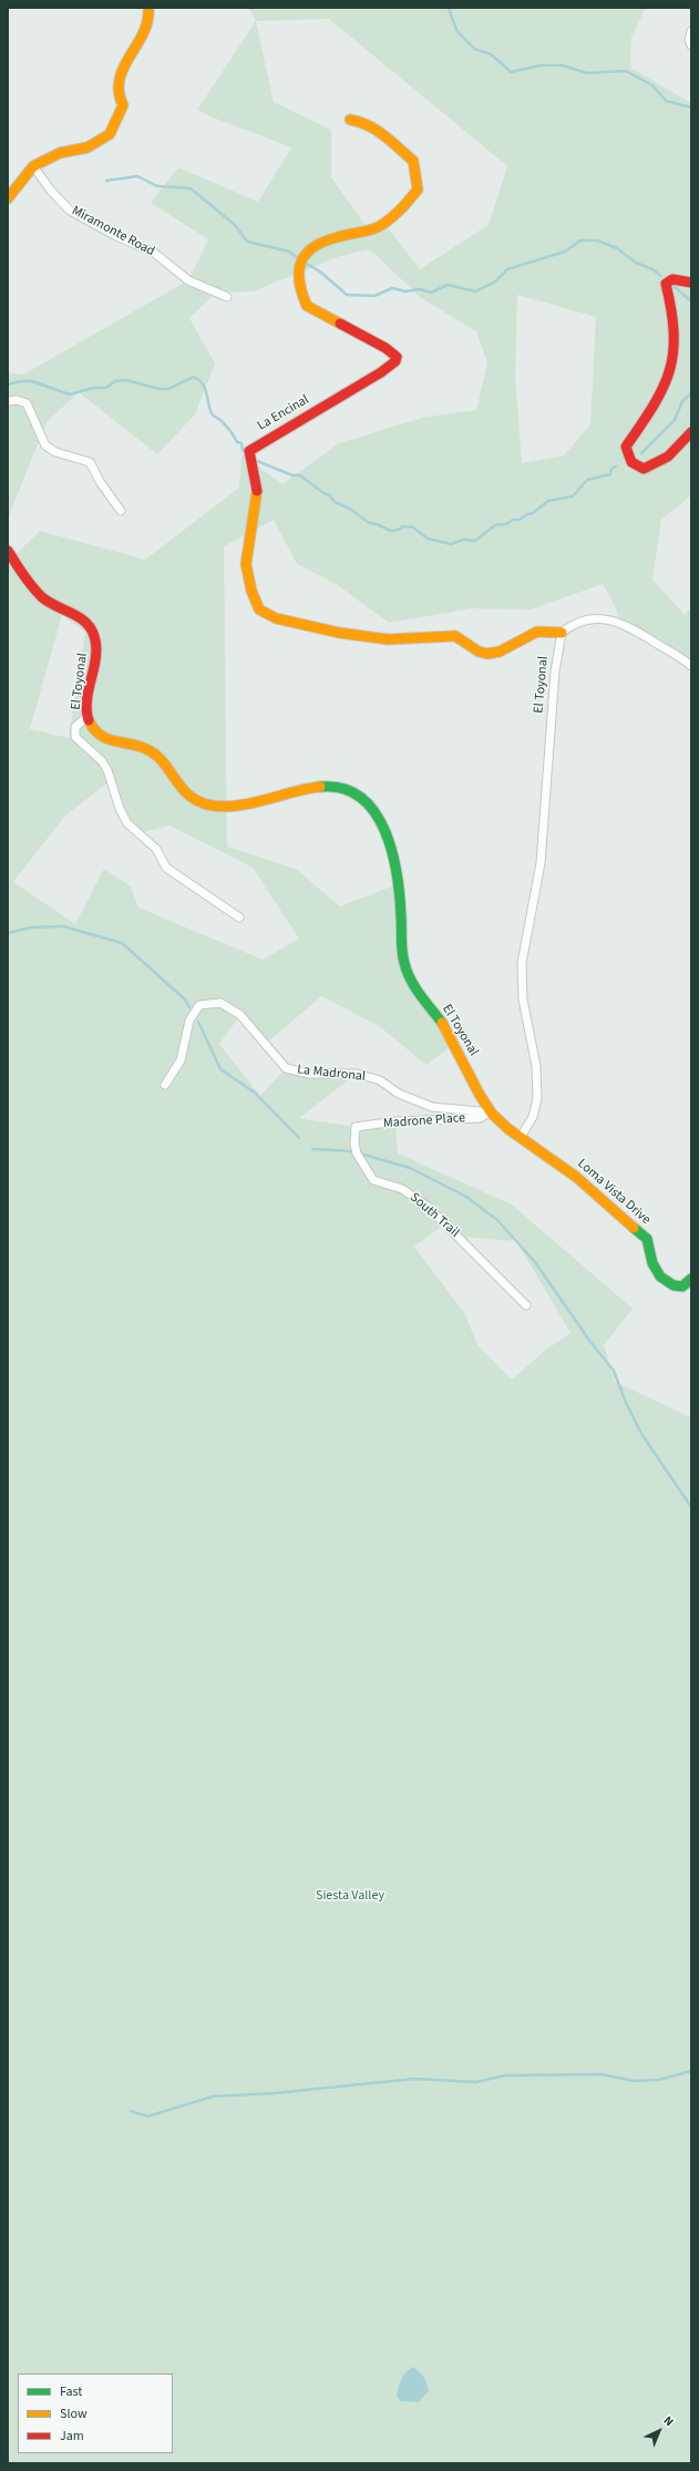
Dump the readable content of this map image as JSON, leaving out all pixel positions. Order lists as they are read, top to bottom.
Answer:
{
  "streets": {
    "street": [
      "Miramonte Road",
      "La Encinal",
      "El Toyonal",
      "La Madronal",
      "Madrone Place",
      "Loma Vista Drive",
      "South Trail"
    ]
  },
  "crossings": [
    ["La Encinal", "El Toyonal"],
    ["El Toyonal", "La Madronal"],
    ["El Toyonal", "Madrone Place"],
    ["El Toyonal", "Loma Vista Drive"],
    ["La Madronal", "Madrone Place"],
    ["Madrone Place", "South Trail"]
  ],
  "parks": ["Siesta Valley"],
  "legend": ["Fast", "Slow", "Jam"],
  "north": "top right"
}
